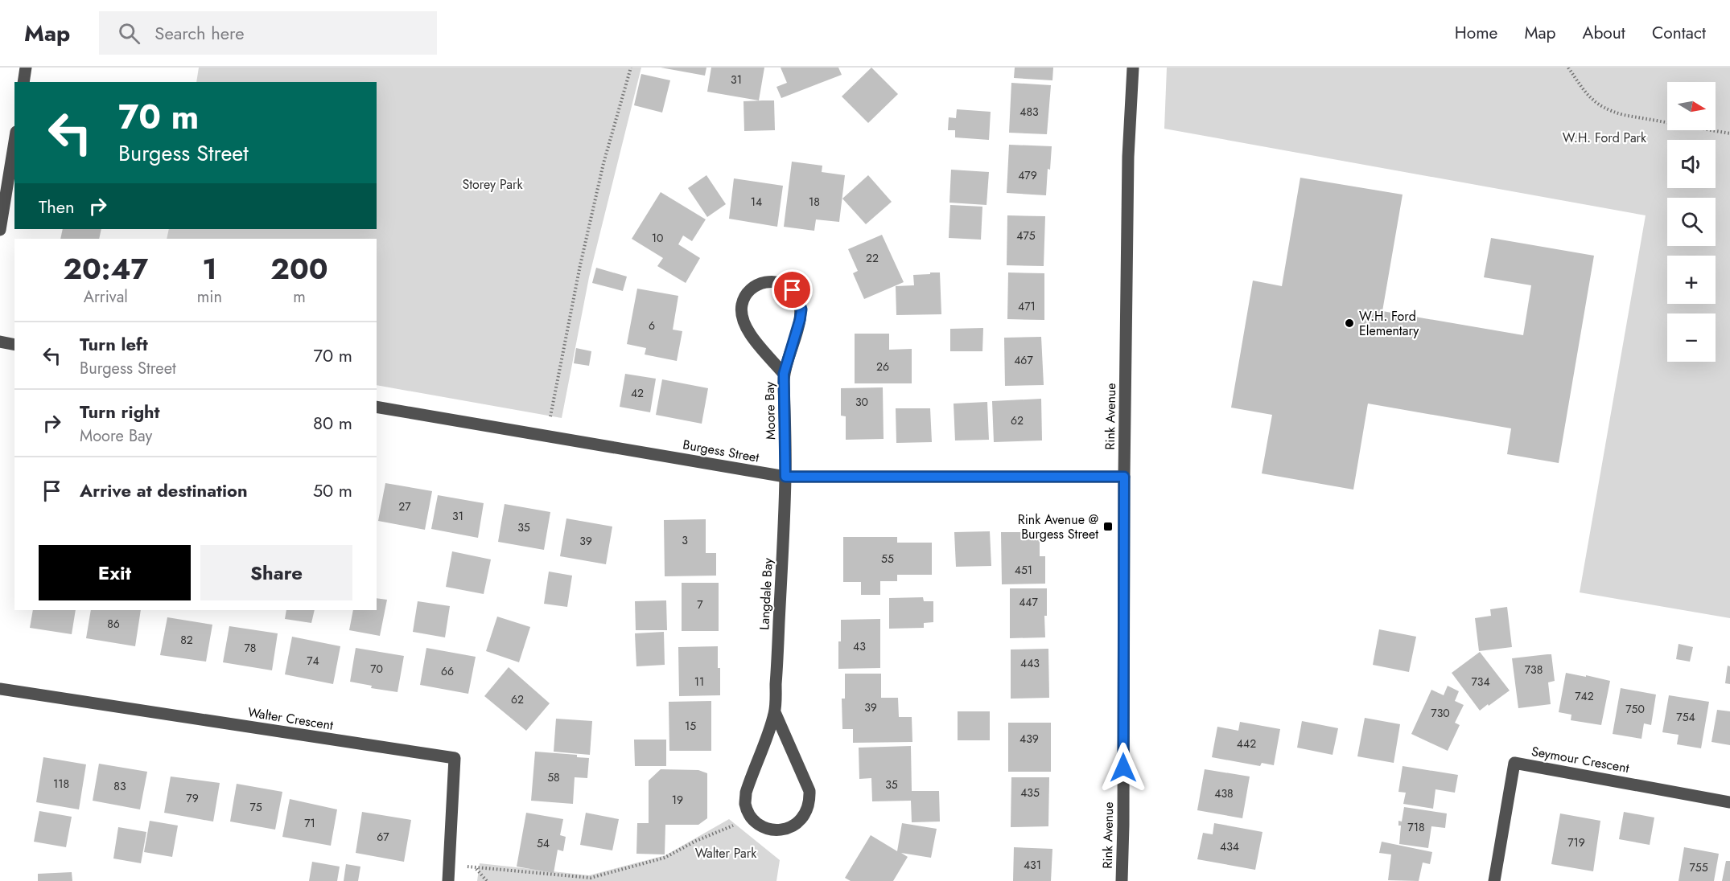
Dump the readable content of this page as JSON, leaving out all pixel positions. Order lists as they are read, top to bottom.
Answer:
{
  "streets": {
    "street": [
      "Moore Bay",
      "Rink Avenue",
      "Burgess Street",
      "Langdale Bay",
      "Walter Crescent",
      "Seymour Crescent"
    ]
  },
  "crossings": [
    ["Moore Bay", "Burgess Street"],
    ["Moore Bay", "Langdale Bay"],
    ["Rink Avenue", "Burgess Street"],
    ["Burgess Street", "Langdale Bay"]
  ],
  "parks": ["W.H. Ford Park", "Storey Park", "Walter Park"],
  "places": {
    "other": ["W.H. Ford Elementary"],
    "transit": ["Rink Avenue @ Burgess Street"]
  },
  "house_numbers": [
    "31",
    "483",
    "479",
    "14",
    "18",
    "475",
    "10",
    "22",
    "471",
    "6",
    "467",
    "26",
    "42",
    "30",
    "62",
    "27",
    "31",
    "35",
    "3",
    "39",
    "55",
    "451",
    "447",
    "7",
    "86",
    "82",
    "43",
    "78",
    "74",
    "443",
    "70",
    "738",
    "66",
    "11",
    "734",
    "742",
    "62",
    "39",
    "750",
    "730",
    "754",
    "15",
    "439",
    "442",
    "58",
    "118",
    "35",
    "83",
    "435",
    "438",
    "79",
    "19",
    "75",
    "71",
    "718",
    "67",
    "719",
    "54",
    "434",
    "431",
    "755"
  ],
  "north": "right",
  "page": {
    "header": "Map",
    "search": "Search here",
    "nav": [
      "Home",
      "Map",
      "About",
      "Contact"
    ],
    "map_buttons": ["+", "−"],
    "turn": ["70 m", "Burgess Street"],
    "then": "Then",
    "eta": [
      "20:47",
      "Arrival",
      "1",
      "min",
      "200",
      "m"
    ],
    "list": [
      {
        "name": "Turn left",
        "note": "Burgess Street",
        "value": "70 m"
      },
      {
        "name": "Turn right",
        "note": "Moore Bay",
        "value": "80 m"
      },
      {
        "name": "Arrive at destination",
        "value": "50 m"
      }
    ],
    "buttons": ["Exit", "Share"]
  }
}
